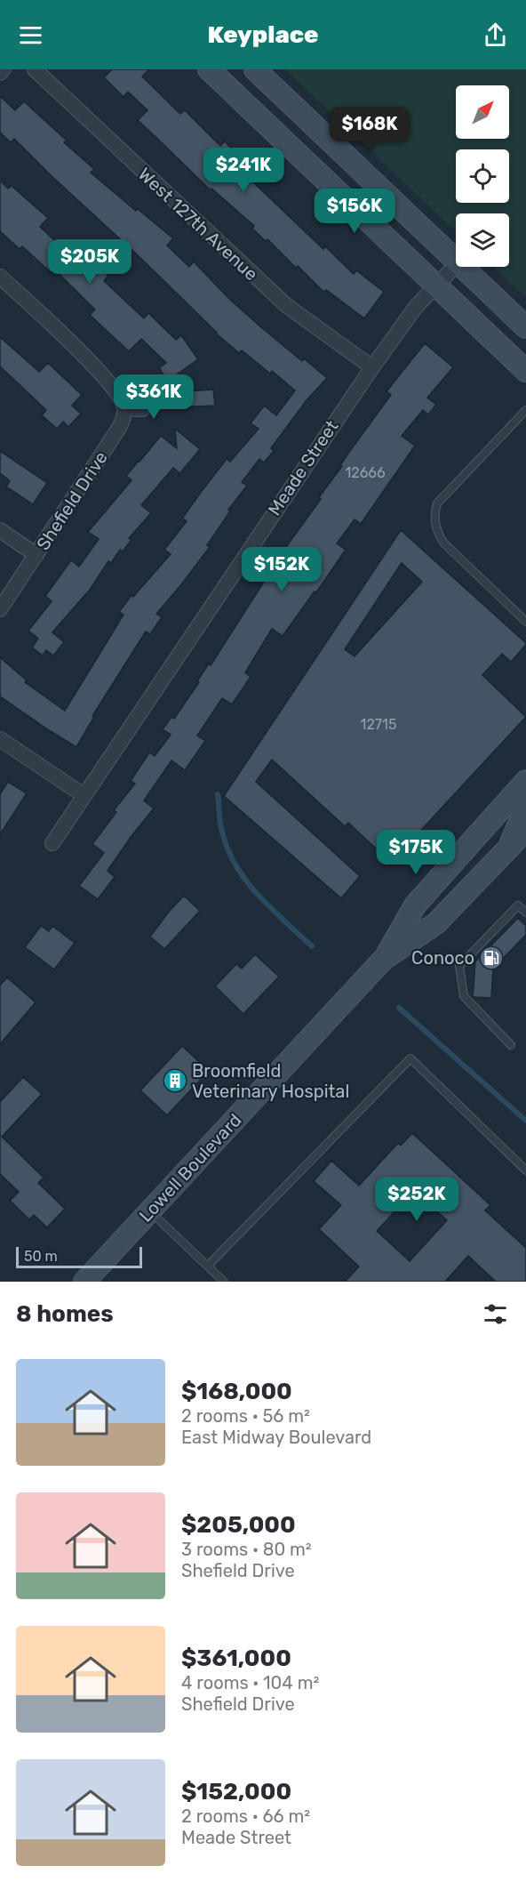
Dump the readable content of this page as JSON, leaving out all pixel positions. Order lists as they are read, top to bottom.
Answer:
{
  "streets": {
    "main road": ["Lowell Boulevard"],
    "street": ["West 127th Avenue", "Meade Street", "Shefield Drive"]
  },
  "crossings": [
    ["West 127th Avenue", "Meade Street"]
  ],
  "places": {
    "fuel station": ["Conoco"],
    "building": ["Broomfield Veterinary Hospital"]
  },
  "house_numbers": ["12666", "12715"],
  "scale_bar": "50 m",
  "north": "top right",
  "page": {
    "header": "Keyplace",
    "price": [
      "$168K",
      "$241K",
      "$156K",
      "$205K",
      "$361K",
      "$152K",
      "$175K",
      "$252K"
    ],
    "scale": "50 m",
    "heading": "8 homes",
    "list": [
      {
        "name": "$168,000",
        "note": "2 rooms · 56 m² · East Midway Boulevard"
      },
      {
        "name": "$205,000",
        "note": "3 rooms · 80 m² · Shefield Drive"
      },
      {
        "name": "$361,000",
        "note": "4 rooms · 104 m² · Shefield Drive"
      },
      {
        "name": "$152,000",
        "note": "2 rooms · 66 m² · Meade Street"
      }
    ]
  }
}
